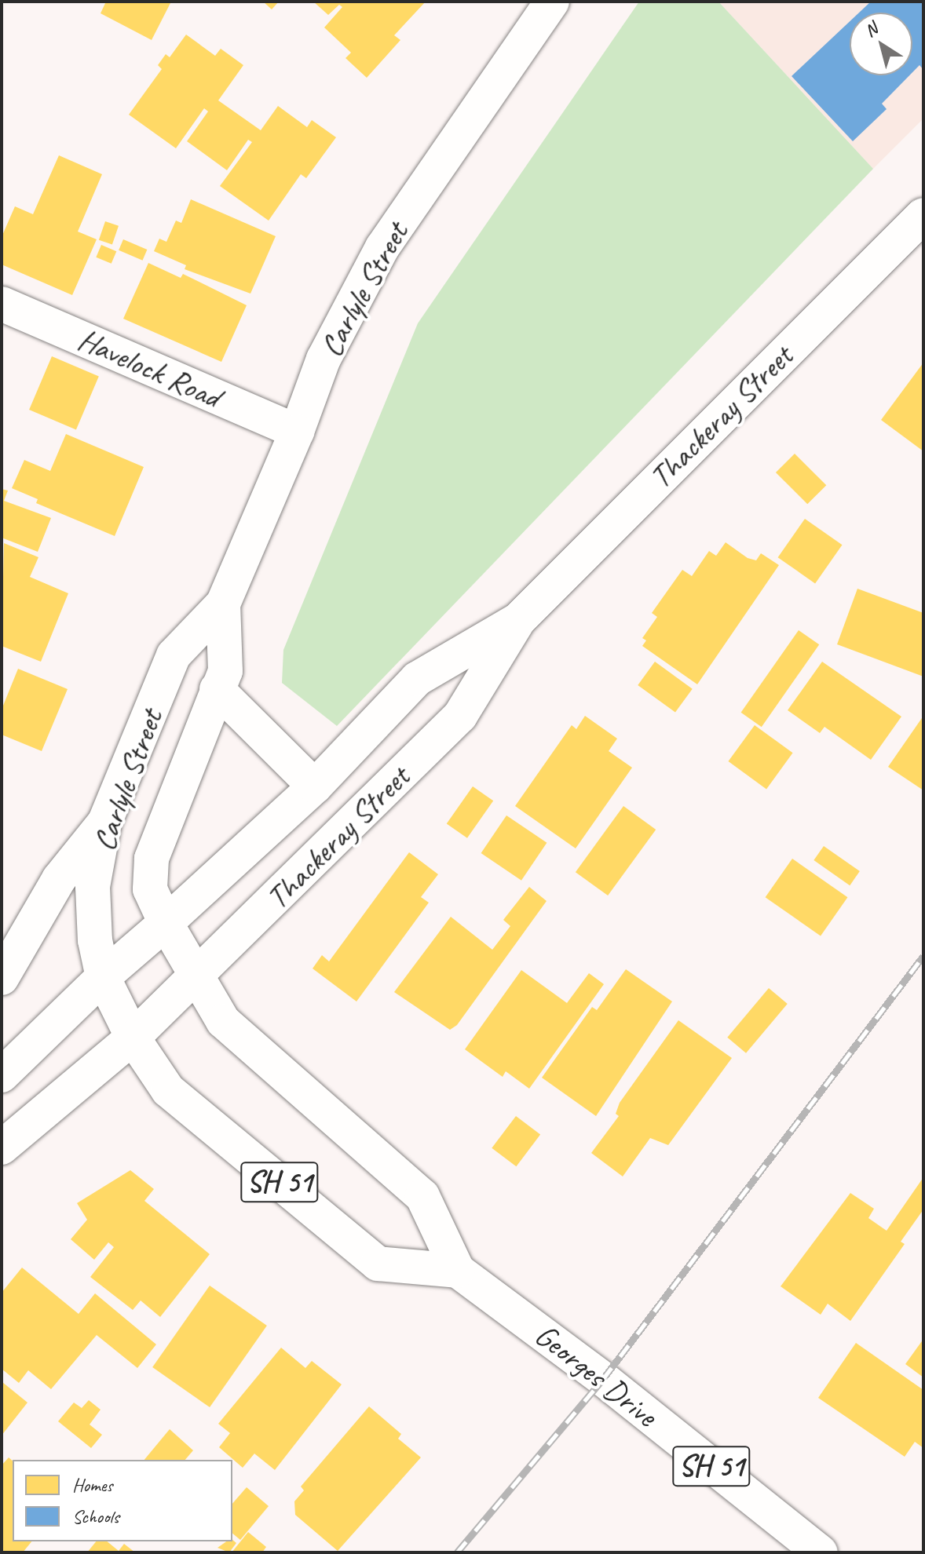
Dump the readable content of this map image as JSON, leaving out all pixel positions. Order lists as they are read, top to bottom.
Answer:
{
  "streets": {
    "main road": [
      "Carlyle Street",
      "Havelock Road",
      "Thackeray Street",
      "SH 51",
      "Georges Drive"
    ]
  },
  "crossings": [
    ["Carlyle Street", "Havelock Road"],
    ["Carlyle Street", "Thackeray Street"],
    ["Carlyle Street", "Georges Drive"],
    ["Thackeray Street", "SH 51"],
    ["Thackeray Street", "Georges Drive"],
    ["SH 51", "Georges Drive"]
  ],
  "legend": ["Homes", "Schools"],
  "north": "top left"
}
